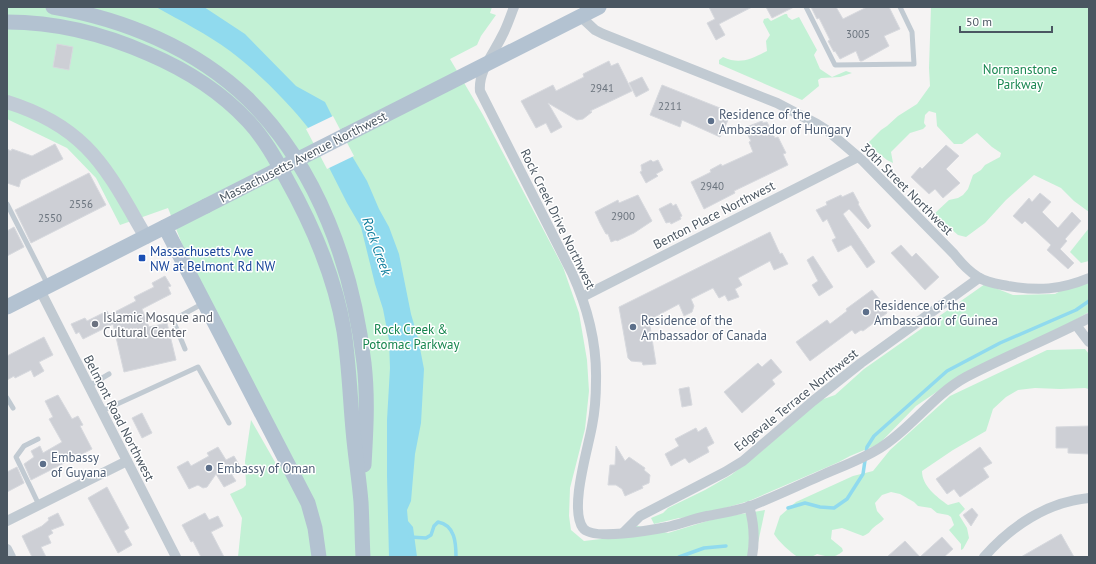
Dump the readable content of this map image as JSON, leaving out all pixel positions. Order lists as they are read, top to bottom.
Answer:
{
  "streets": {
    "main road": ["Massachusetts Avenue Northwest"],
    "street": [
      "30th Street Northwest",
      "Benton Place Northwest",
      "Rock Creek Drive Northwest",
      "Edgevale Terrace Northwest",
      "Belmont Road Northwest"
    ]
  },
  "crossings": [
    ["Massachusetts Avenue Northwest", "30th Street Northwest"],
    ["Massachusetts Avenue Northwest", "Rock Creek Drive Northwest"],
    ["Massachusetts Avenue Northwest", "Belmont Road Northwest"],
    ["30th Street Northwest", "Benton Place Northwest"],
    ["30th Street Northwest", "Edgevale Terrace Northwest"],
    ["Benton Place Northwest", "Rock Creek Drive Northwest"],
    ["Rock Creek Drive Northwest", "Edgevale Terrace Northwest"]
  ],
  "water": ["Rock Creek"],
  "parks": ["Normanstone Parkway", "Rock Creek & Potomac Parkway"],
  "places": {
    "other": [
      "Residence of the Ambassador of Hungary",
      "Residence of the Ambassador of Guinea",
      "Islamic Mosque and Cultural Center",
      "Residence of the Ambassador of Canada",
      "Embassy of Guyana",
      "Embassy of Oman"
    ],
    "transit": ["Massachusetts Ave NW at Belmont Rd NW"]
  },
  "house_numbers": [
    "3005",
    "2941",
    "2211",
    "2940",
    "2556",
    "2900",
    "2550"
  ],
  "scale_bar": "50 m"
}
